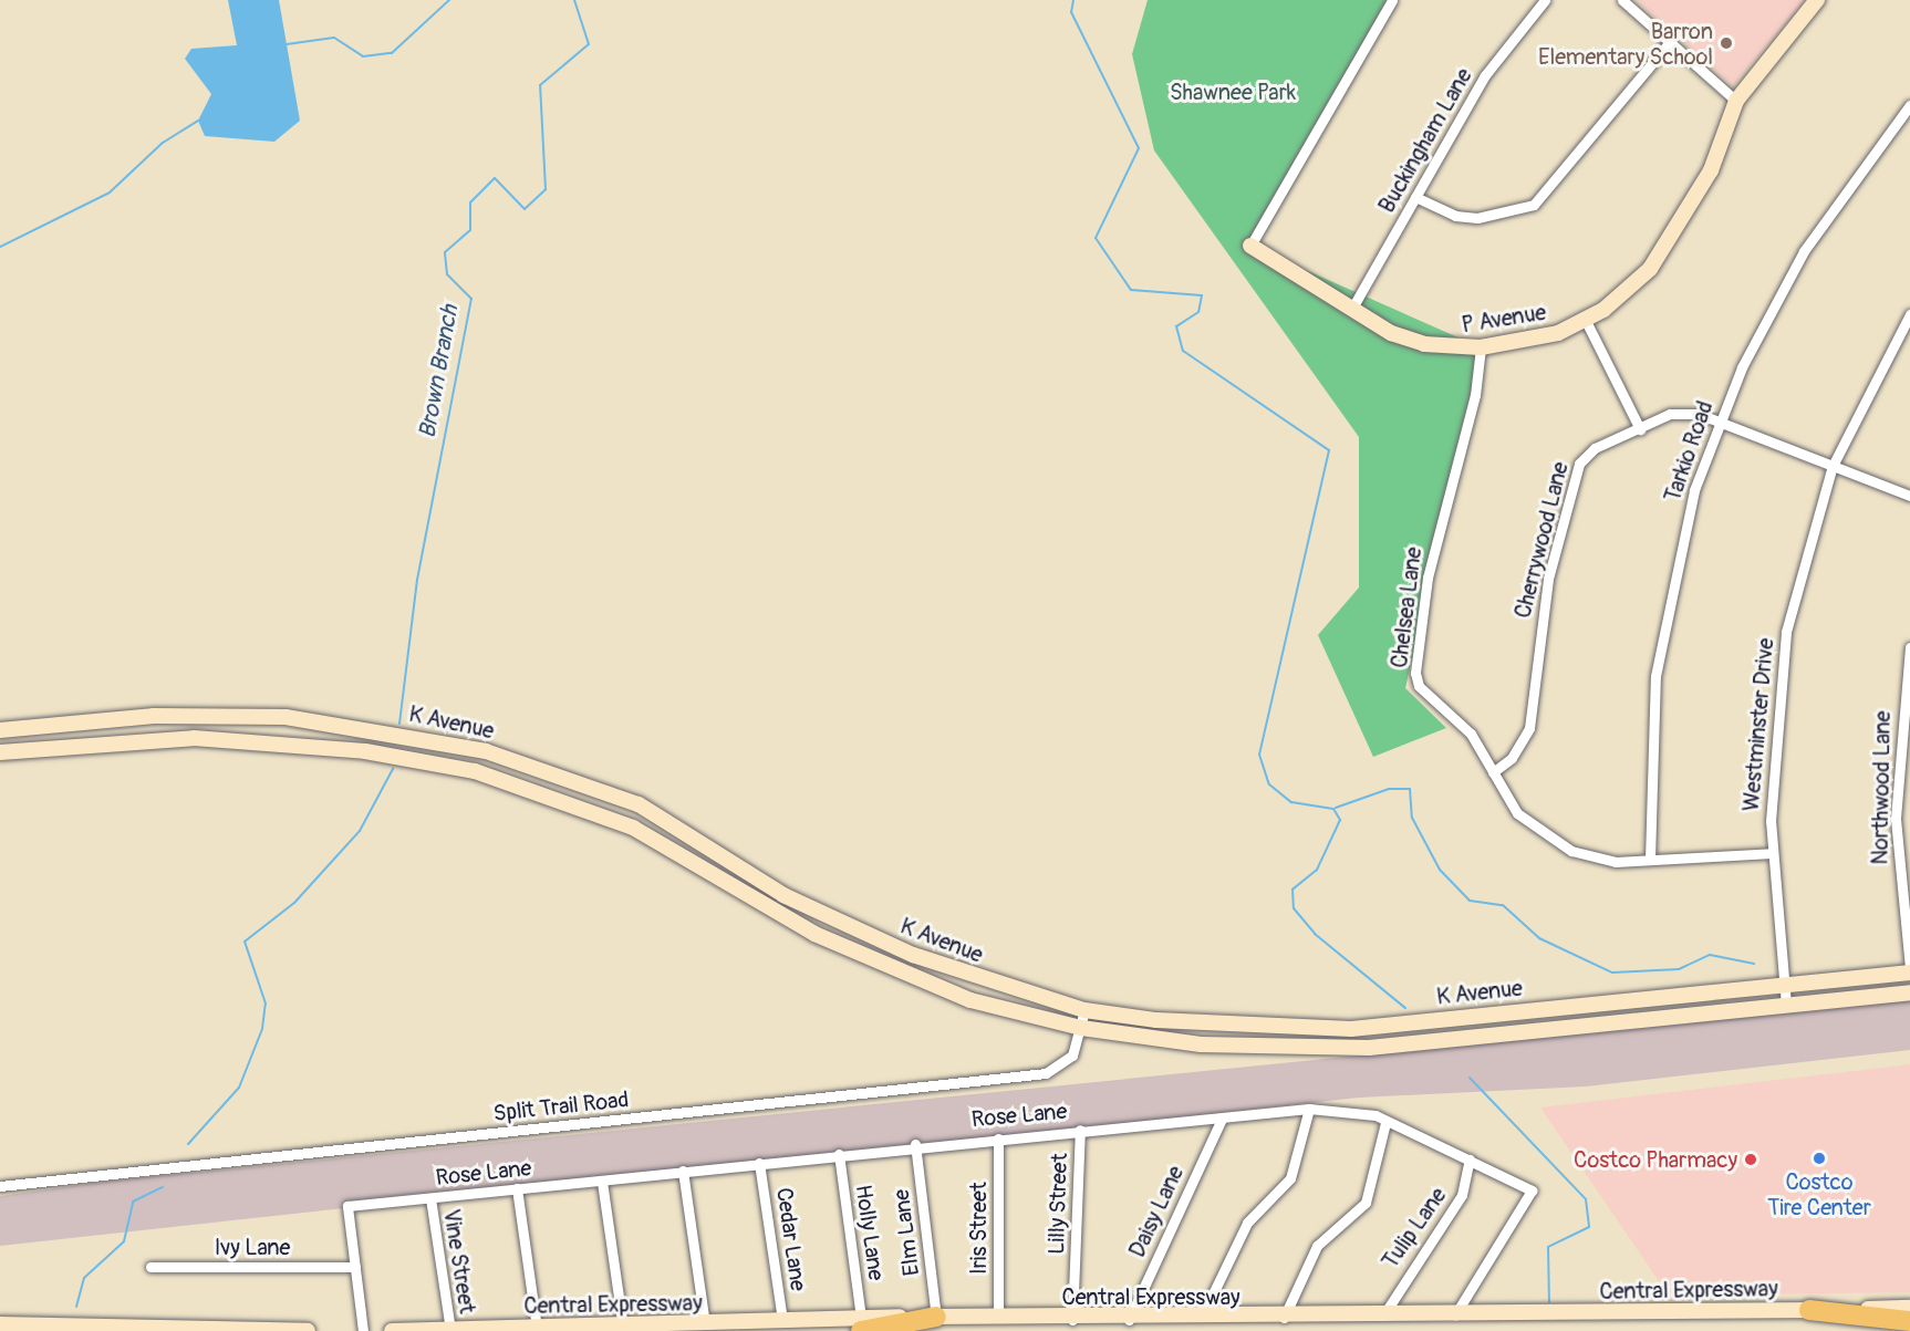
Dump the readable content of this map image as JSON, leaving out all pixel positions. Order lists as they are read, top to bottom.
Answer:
{
  "streets": {
    "main road": ["P Avenue", "K Avenue", "Central Expressway"],
    "street": [
      "Buckingham Lane",
      "Tarkio Road",
      "Cherrywood Lane",
      "Chelsea Lane",
      "Westminster Drive",
      "Northwood Lane",
      "Split Trail Road",
      "Rose Lane",
      "Lilly Street",
      "Daisy Lane",
      "Iris Street",
      "Tulip Lane",
      "Holly Lane",
      "Elm Lane",
      "Cedar Lane",
      "Ivy Lane",
      "Vine Street"
    ]
  },
  "crossings": [
    ["Buckingham Lane", "P Avenue"],
    ["P Avenue", "Chelsea Lane"],
    ["Tarkio Road", "Cherrywood Lane"],
    ["Tarkio Road", "Chelsea Lane"],
    ["Cherrywood Lane", "Chelsea Lane"],
    ["Cherrywood Lane", "Westminster Drive"],
    ["Chelsea Lane", "Westminster Drive"],
    ["K Avenue", "Westminster Drive"],
    ["K Avenue", "Split Trail Road"],
    ["Rose Lane", "Lilly Street"],
    ["Rose Lane", "Daisy Lane"],
    ["Rose Lane", "Iris Street"],
    ["Rose Lane", "Tulip Lane"],
    ["Rose Lane", "Holly Lane"],
    ["Rose Lane", "Elm Lane"],
    ["Rose Lane", "Cedar Lane"],
    ["Rose Lane", "Ivy Lane"],
    ["Rose Lane", "Vine Street"],
    ["Rose Lane", "Central Expressway"],
    ["Lilly Street", "Central Expressway"],
    ["Daisy Lane", "Central Expressway"],
    ["Iris Street", "Central Expressway"],
    ["Tulip Lane", "Central Expressway"],
    ["Holly Lane", "Central Expressway"],
    ["Elm Lane", "Central Expressway"],
    ["Cedar Lane", "Central Expressway"],
    ["Vine Street", "Central Expressway"]
  ],
  "water": ["Brown Branch"],
  "parks": ["Shawnee Park"],
  "places": ["Barron Elementary School", "Costco Tire Center", "Costco Pharmacy"]
}
